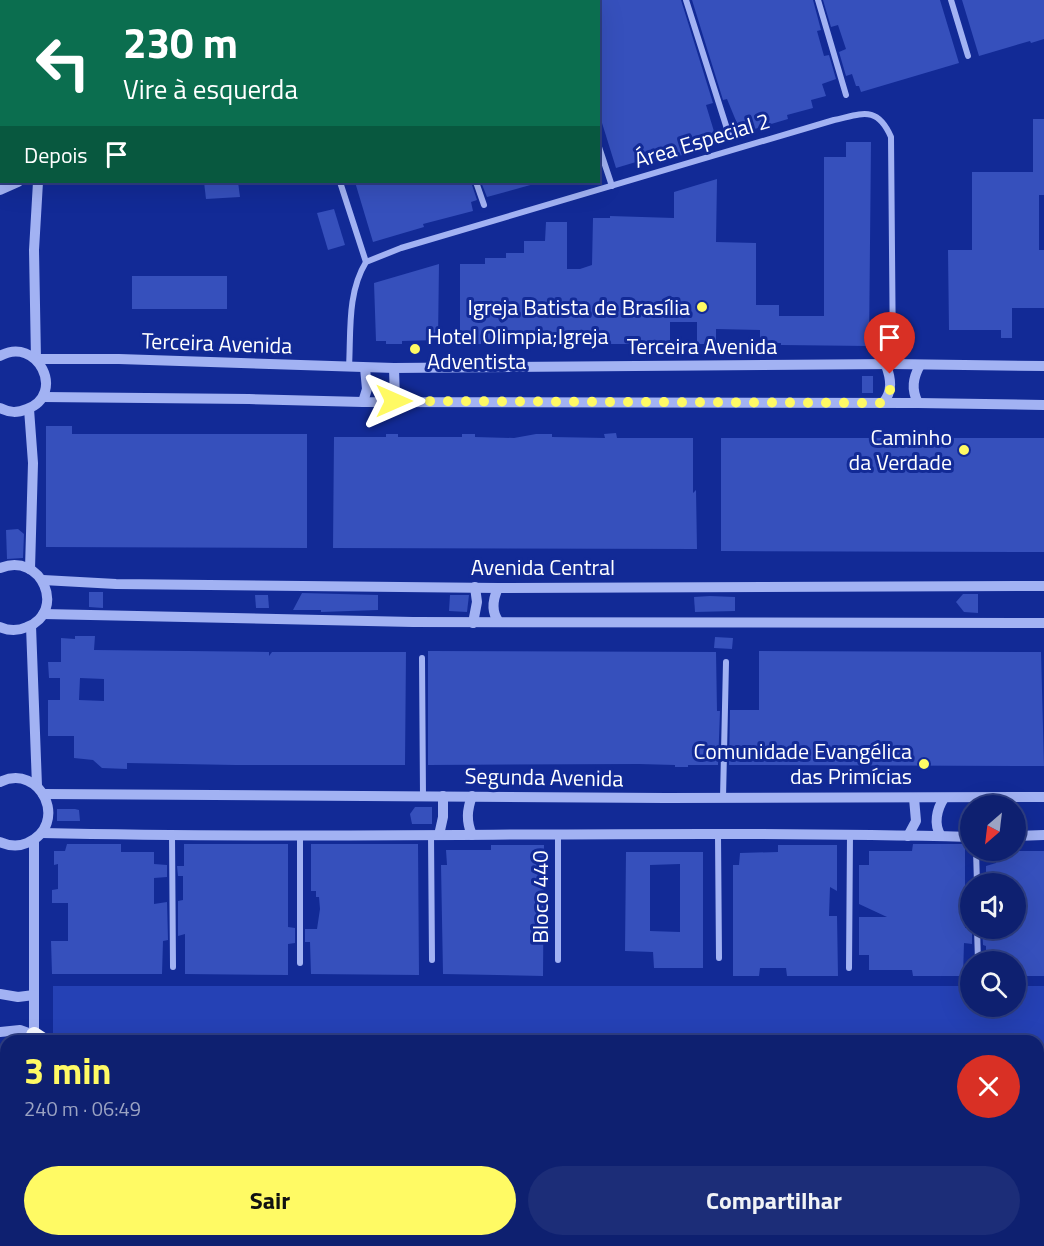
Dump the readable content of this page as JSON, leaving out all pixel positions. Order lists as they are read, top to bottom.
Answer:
{
  "streets": {
    "street": [
      "Área Especial 2",
      "Terceira Avenida",
      "Avenida Central",
      "Segunda Avenida",
      "Bloco 440"
    ]
  },
  "crossings": [
    ["Área Especial 2", "Terceira Avenida"]
  ],
  "places": [
    "Igreja Batista de Brasília",
    "Hotel Olimpia;Igreja Adventista",
    "Caminho da Verdade",
    "Comunidade Evangélica das Primícias"
  ],
  "north": "bottom left",
  "page": {
    "turn": ["230 m", "Vire à esquerda"],
    "then": "Depois",
    "heading": ["3 min", "240 m · 06:49"],
    "buttons": ["Sair", "Compartilhar"]
  }
}
